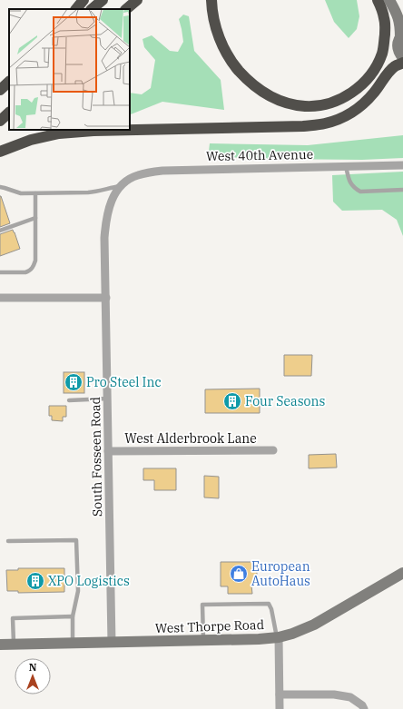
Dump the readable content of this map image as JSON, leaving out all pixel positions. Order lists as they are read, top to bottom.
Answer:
{
  "streets": {
    "street": [
      "West 40th Avenue",
      "West Alderbrook Lane",
      "South Fosseen Road",
      "West Thorpe Road"
    ]
  },
  "crossings": [
    ["West 40th Avenue", "South Fosseen Road"],
    ["West Alderbrook Lane", "South Fosseen Road"],
    ["South Fosseen Road", "West Thorpe Road"]
  ],
  "places": {
    "building": ["Pro Steel Inc", "Four Seasons", "XPO Logistics"],
    "shop": ["European AutoHaus"]
  },
  "north": "top"
}
